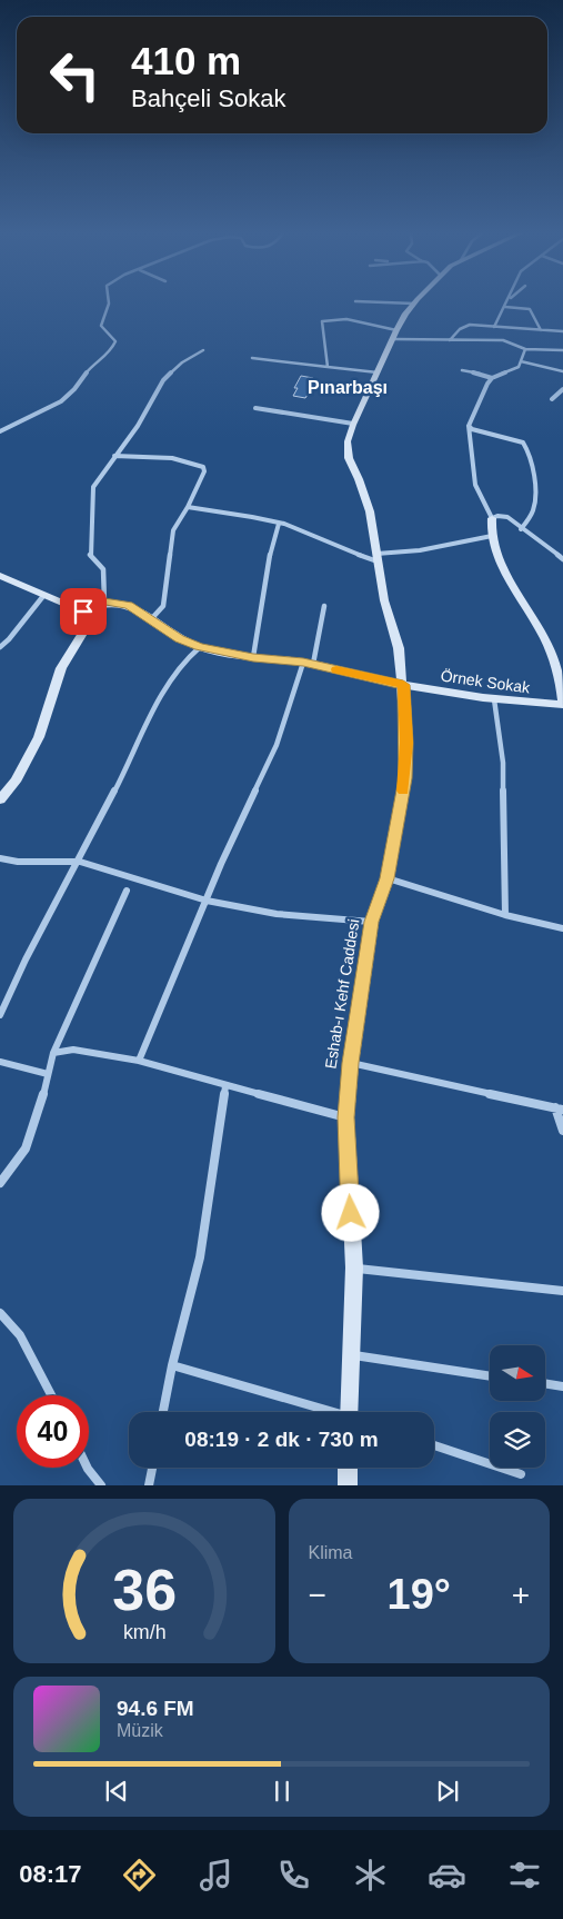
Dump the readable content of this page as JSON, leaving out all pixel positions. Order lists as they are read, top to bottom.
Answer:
{
  "streets": {
    "street": ["Örnek Sokak", "Eshab-ı Kehf Caddesi"]
  },
  "crossings": [
    ["Örnek Sokak", "Eshab-ı Kehf Caddesi"]
  ],
  "districts": ["Pınarbaşı"],
  "north": "right",
  "page": {
    "turn": ["410 m", "Bahçeli Sokak"],
    "limit": "40",
    "trip": "08:19 · 2 dk · 730 m",
    "tile": "Klima",
    "heat": ["−", "19°", "+"],
    "song": ["94.6 FM", "Müzik"],
    "tabs": "08:17",
    "gauge": ["36", "km/h"]
  }
}
